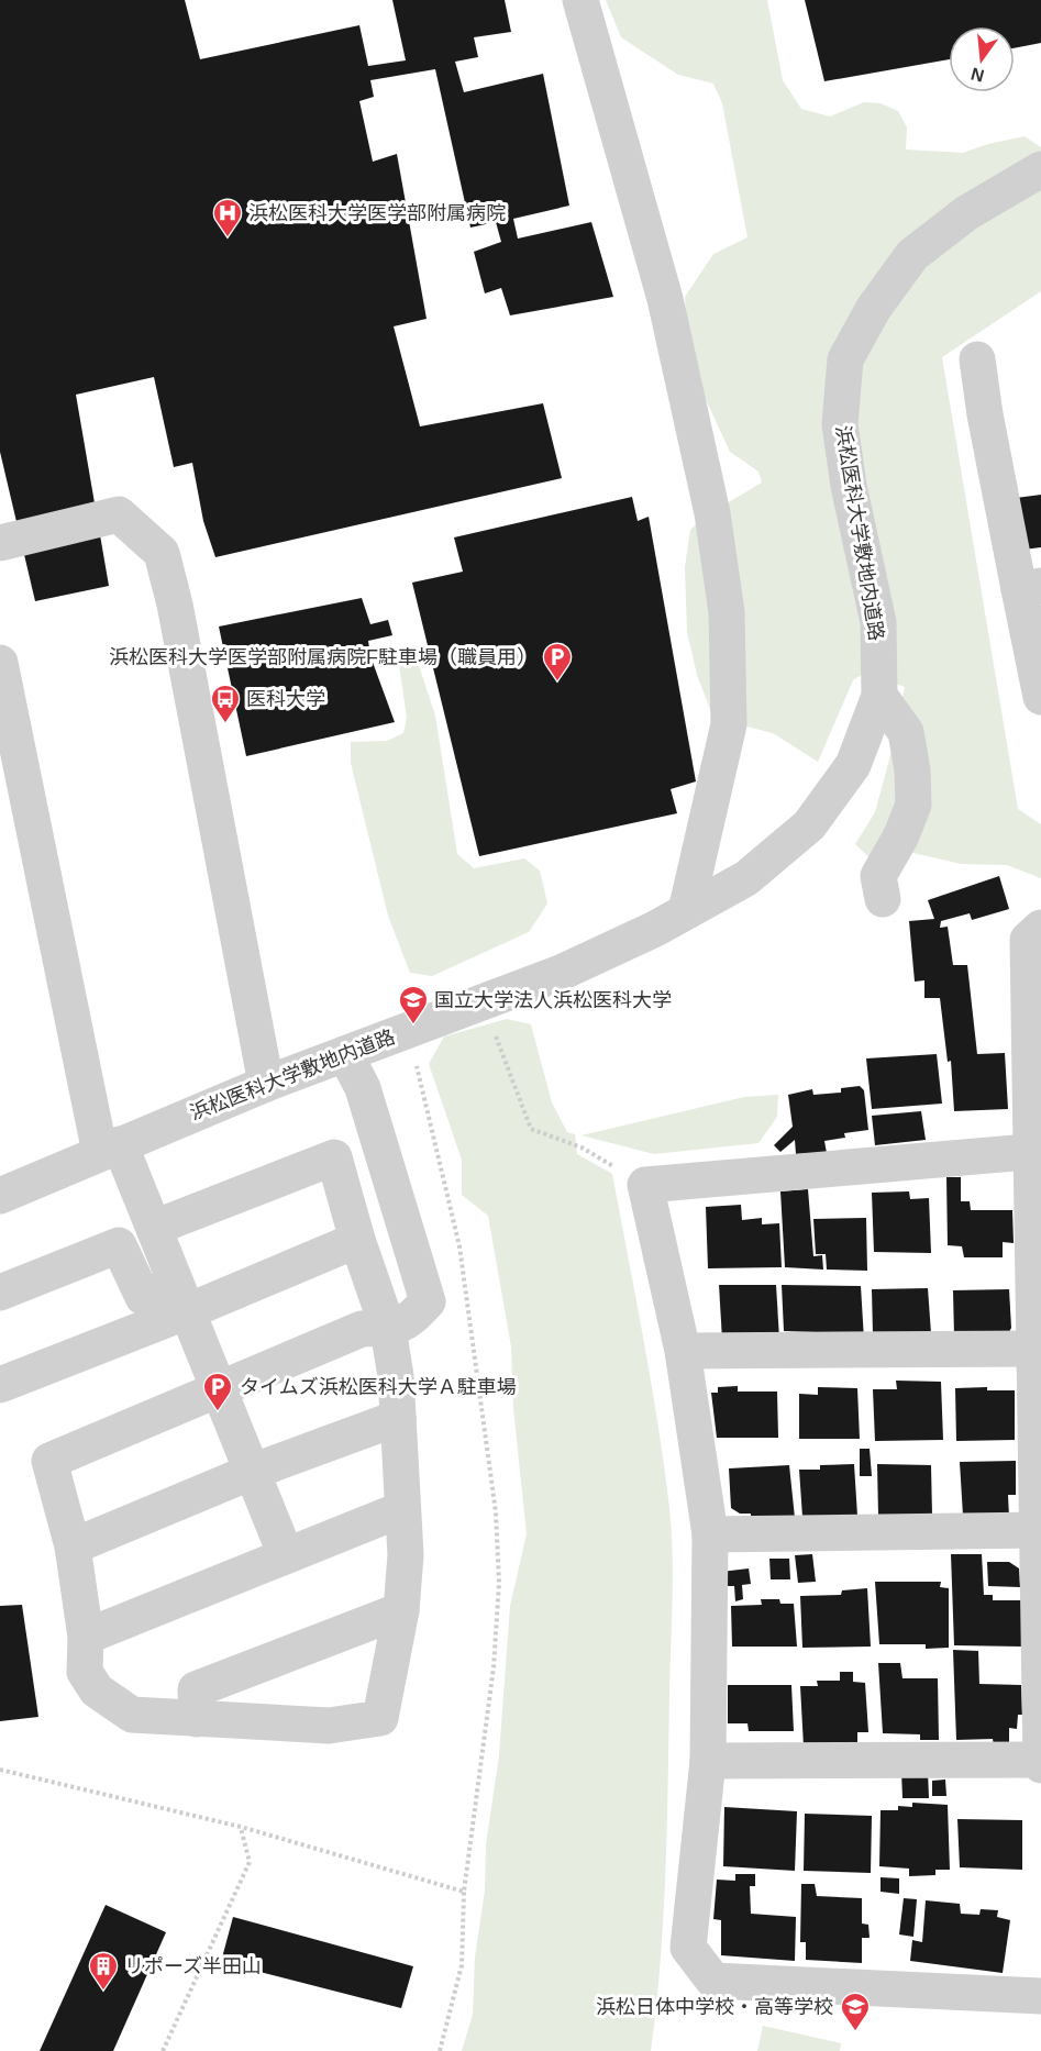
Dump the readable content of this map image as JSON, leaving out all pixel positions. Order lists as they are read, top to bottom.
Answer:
{
  "streets": {
    "street": ["浜松医科大学敷地内道路"]
  },
  "places": {
    "hospital": ["浜松医科大学医学部附属病院"],
    "parking": ["浜松医科大学医学部附属病院F駐車場（職員用）", "タイムズ浜松医科大学Ａ駐車場"],
    "bus stop": ["医科大学"],
    "school or university": ["国立大学法人浜松医科大学", "浜松日体中学校・高等学校"],
    "building": ["リポーズ半田山"]
  },
  "north": "bottom"
}
